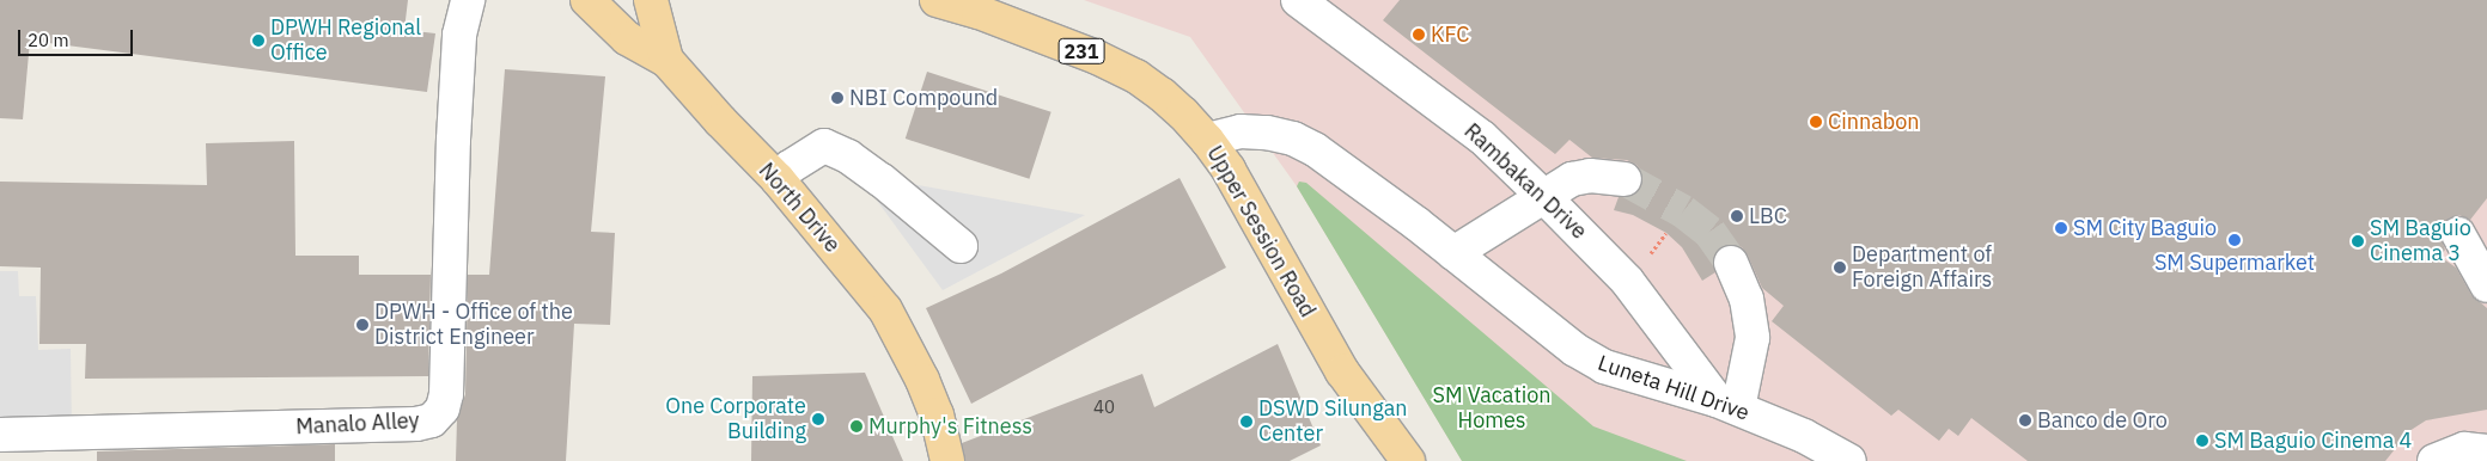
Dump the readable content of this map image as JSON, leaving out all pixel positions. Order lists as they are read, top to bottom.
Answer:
{
  "streets": {
    "main road": ["231", "North Drive", "Upper Session Road"],
    "street": ["Rambakan Drive", "Luneta Hill Drive", "Manalo Alley"]
  },
  "crossings": [
    ["Rambakan Drive", "Luneta Hill Drive"],
    ["Upper Session Road", "Luneta Hill Drive"]
  ],
  "parks": ["SM Vacation Homes"],
  "places": [
    "KFC",
    "DPWH Regional Office",
    "NBI Compound",
    "Cinnabon",
    "LBC",
    "SM City Baguio",
    "SM Supermarket",
    "SM Baguio Cinema 3",
    "Department of Foreign Affairs",
    "DPWH - Office of the District Engineer",
    "One Corporate Building",
    "Banco de Oro",
    "DSWD Silungan Center",
    "Murphy's Fitness",
    "SM Baguio Cinema 4"
  ],
  "house_numbers": ["40"],
  "scale_bar": "20 m"
}
